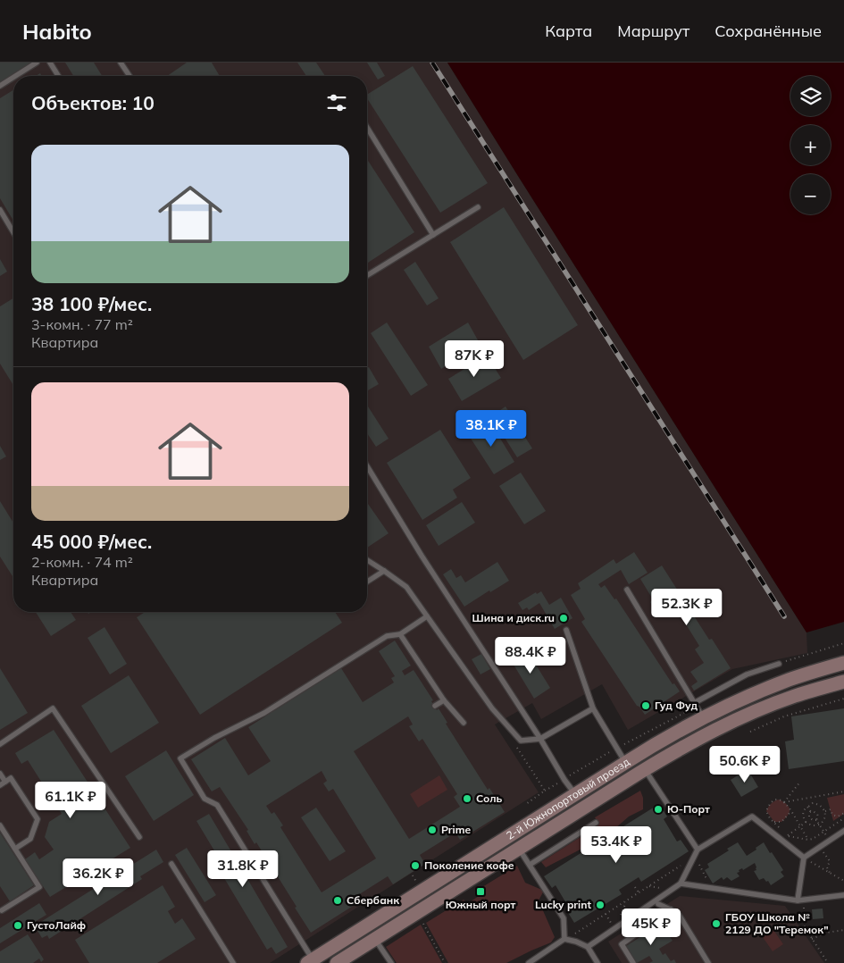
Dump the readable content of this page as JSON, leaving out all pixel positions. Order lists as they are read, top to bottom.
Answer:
{
  "streets": {
    "main road": ["2-й Южнопортовый проезд"]
  },
  "places": {
    "other": [
      "Шина и диск.ru",
      "Гуд Фуд",
      "Соль",
      "Ю-Порт",
      "Prime",
      "Поколение кофе",
      "Сбербанк",
      "Lucky print",
      "ГБОУ Школа № 2129 ДО \"Теремок\"",
      "ГустоЛайф"
    ],
    "transit": ["Южный порт"]
  },
  "page": {
    "header": "Habito",
    "nav": ["Карта", "Маршрут", "Сохранённые"],
    "map_buttons": ["+", "−"],
    "heading": "Объектов: 10",
    "list": [
      {
        "name": "38 100 ₽/мес.",
        "note": "3-комн. · 77 m² · Квартира"
      },
      {
        "name": "45 000 ₽/мес.",
        "note": "2-комн. · 74 m² · Квартира"
      }
    ],
    "price": [
      "87K ₽",
      "38.1K ₽",
      "52.3K ₽",
      "88.4K ₽",
      "50.6K ₽",
      "61.1K ₽",
      "53.4K ₽",
      "31.8K ₽",
      "36.2K ₽",
      "45K ₽"
    ]
  }
}
